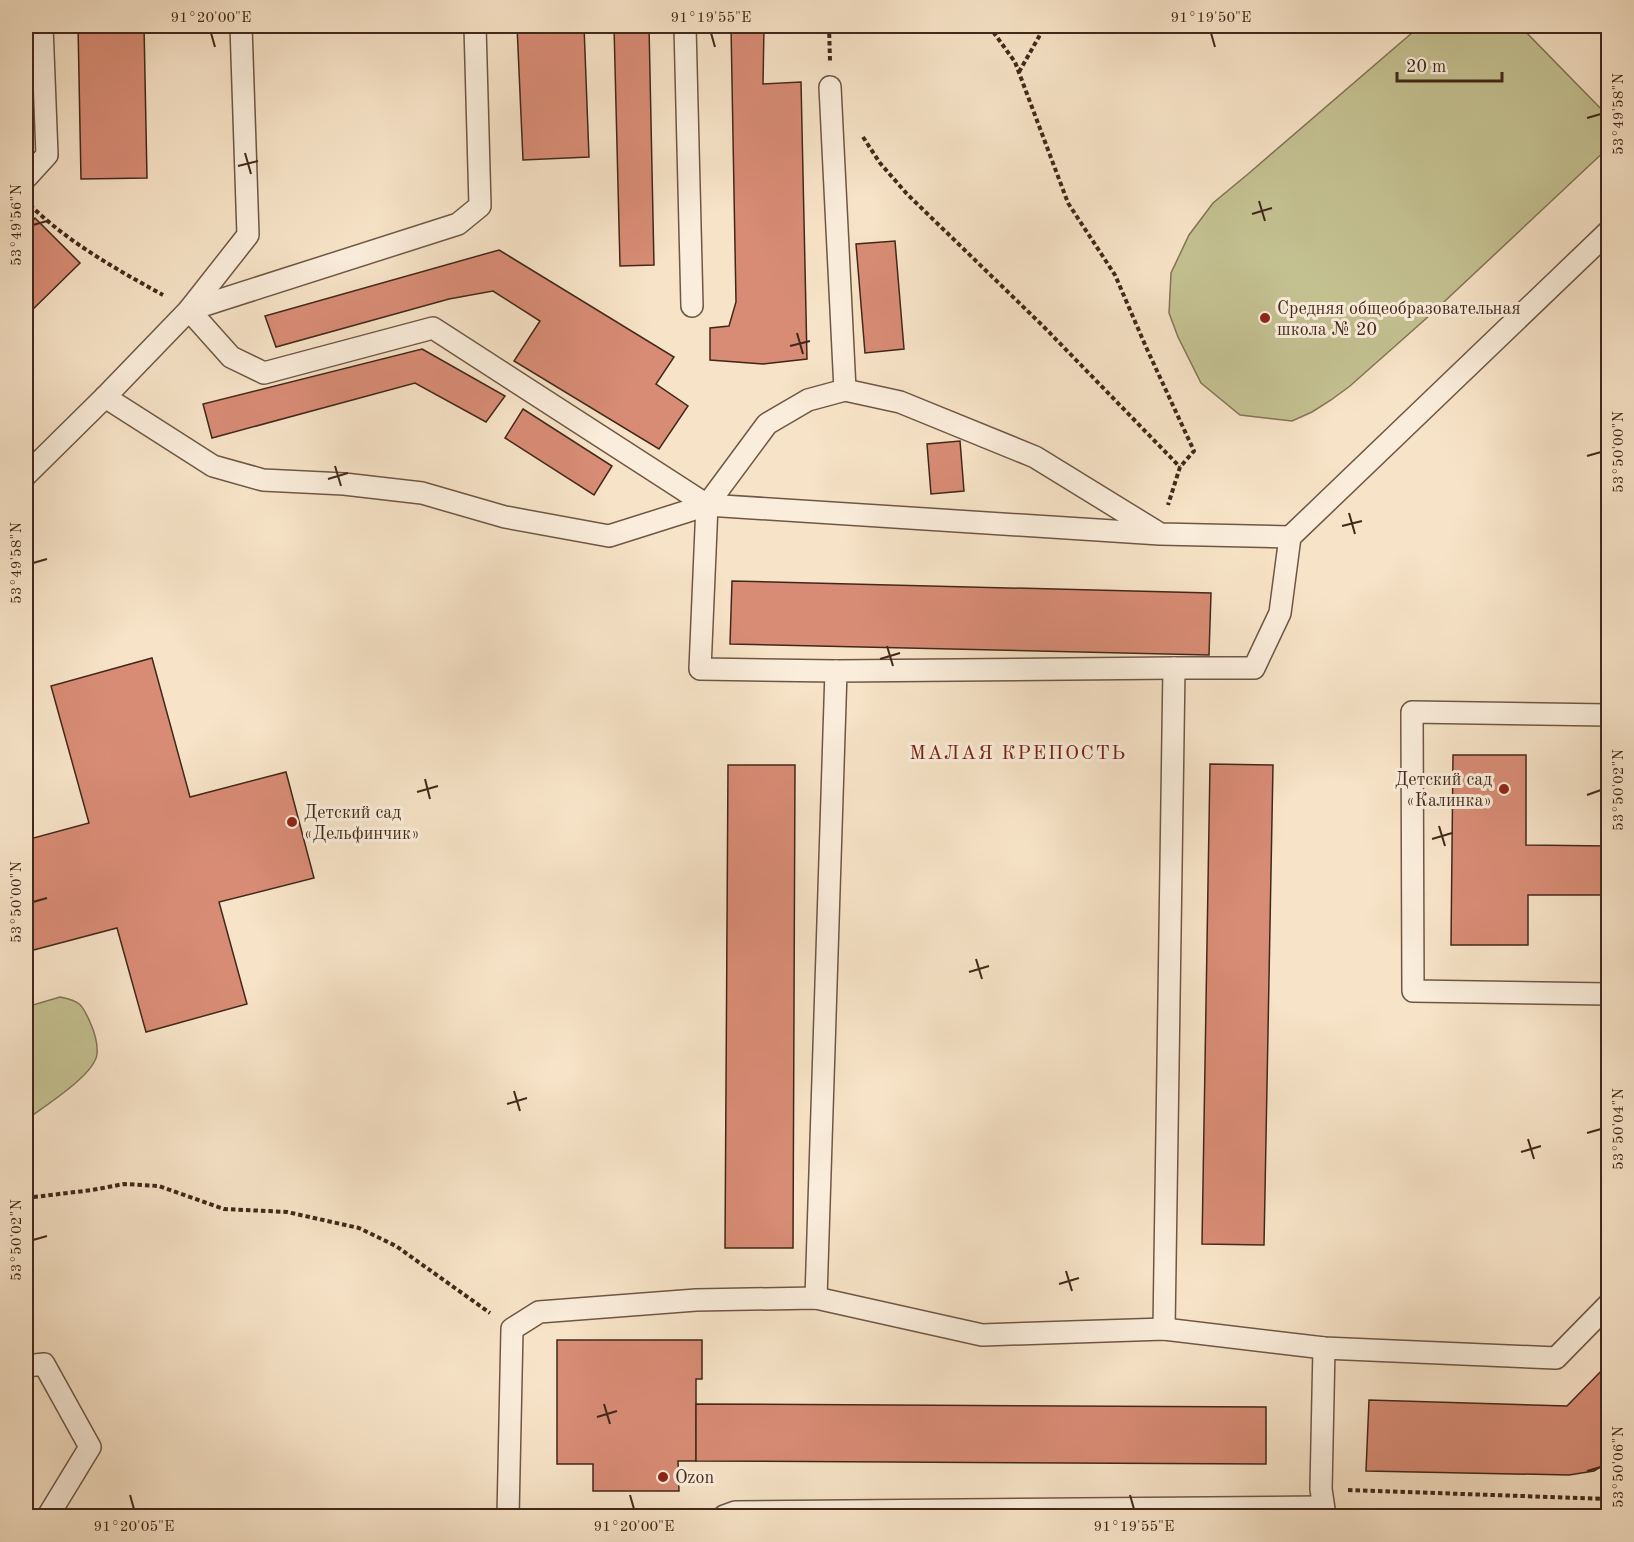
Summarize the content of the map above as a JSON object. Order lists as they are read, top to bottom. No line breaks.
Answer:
{"districts":["МАЛАЯ КРЕПОСТЬ"],"places":["Средняя общеобразовательная школа № 20","Детский сад «Калинка»","Детский сад «Дельфинчик»","Ozon"],"scale_bar":"20 m","coordinates":["91°20'00\"E","91°19'55\"E","91°19'50\"E","53°49'58\"N","53°49'56\"N","53°50'00\"N","53°50'02\"N","53°50'04\"N","53°50'06\"N","91°20'05\"E"]}
